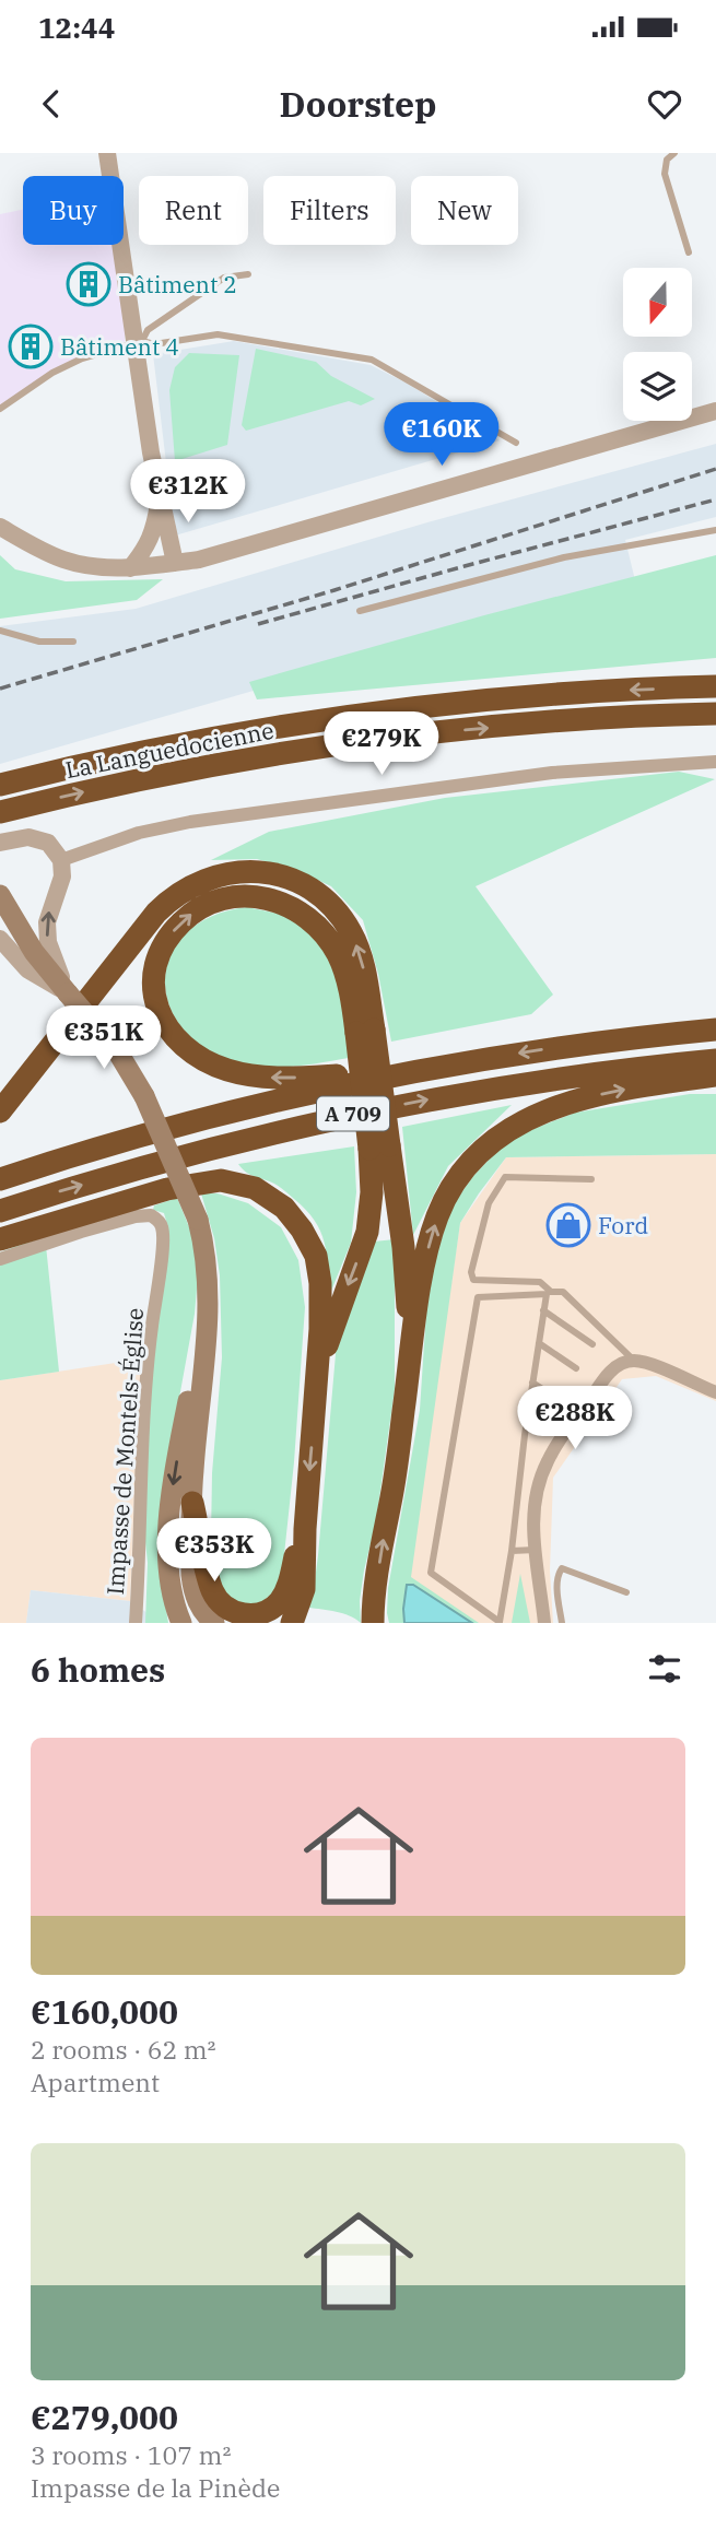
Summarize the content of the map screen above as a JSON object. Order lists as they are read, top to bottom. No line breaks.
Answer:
{"streets":{"highway":["La Languedocienne","A 709"],"street":["Impasse de Montels-Église"]},"places":{"building":["Bâtiment 2","Bâtiment 4"],"shop":["Ford"]},"north":"bottom","page":{"status":"12:44","header":"Doorstep","chip":["Buy","Rent","Filters","New"],"price":["€160K","€312K","€279K","€351K","€288K","€353K"],"heading":"6 homes","list":[{"name":"€160,000","note":"2 rooms · 62 m² · Apartment"},{"name":"€279,000","note":"3 rooms · 107 m² · Impasse de la Pinède"}]}}
